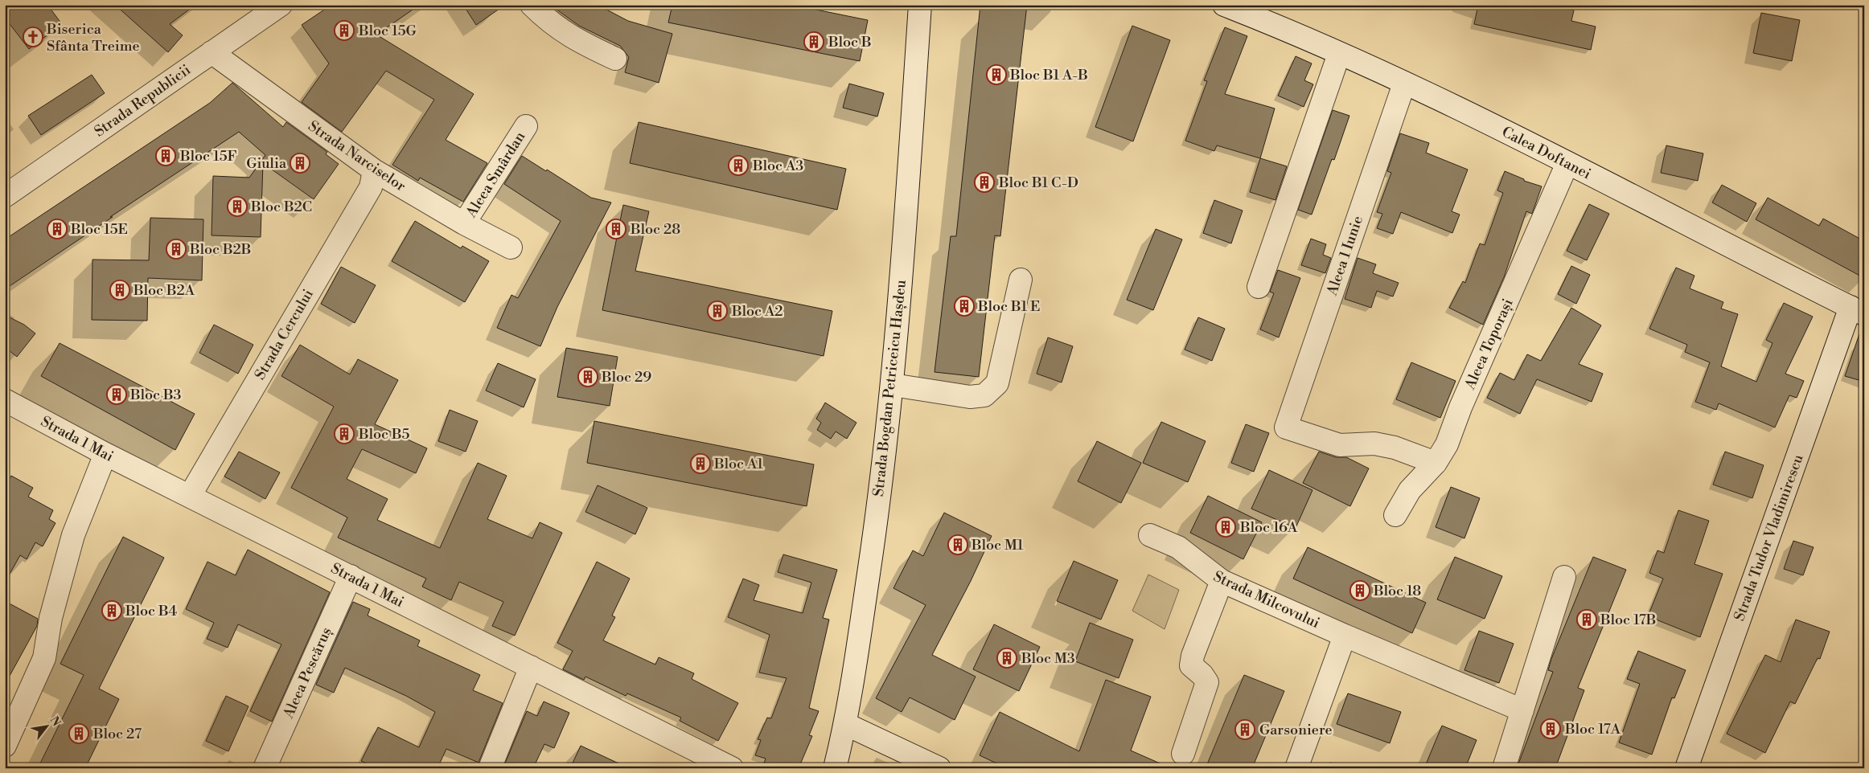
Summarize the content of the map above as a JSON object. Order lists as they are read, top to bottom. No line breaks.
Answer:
{"streets":{"street":["Strada Republicii","Calea Doftanei","Strada Narciselor","Aleea Smârdan","Aleea 1 Iunie","Strada Cercului","Aleea Toporași","Strada Bogdan Petriceicu Hașdeu","Strada 1 Mai","Strada Tudor Vladimirescu","Strada Milcovului","Aleea Pescăruș"]},"crossings":[["Strada Republicii","Strada Narciselor"],["Calea Doftanei","Aleea 1 Iunie"],["Calea Doftanei","Aleea Toporași"],["Calea Doftanei","Strada Tudor Vladimirescu"],["Strada Narciselor","Aleea Smârdan"],["Strada Narciselor","Strada Cercului"],["Aleea 1 Iunie","Aleea Toporași"],["Strada Cercului","Strada 1 Mai"],["Strada 1 Mai","Aleea Pescăruș"]],"places":{"building":["Bloc 15G","Bloc B","Bloc B1 A-B","Bloc 15F","Giulia","Bloc A3","Bloc B1 C-D","Bloc B2C","Bloc 15E","Bloc 28","Bloc B2B","Bloc B2A","Bloc B1 E","Bloc A2","Bloc 29","Bloc B3","Bloc B5","Bloc A1","Bloc 16A","Bloc M1","Bloc 18","Bloc B4","Bloc 17B","Bloc M3","Bloc 17A","Garsoniere","Bloc 27"],"church":["Biserica Sfânta Treime"]},"north":"top right"}
